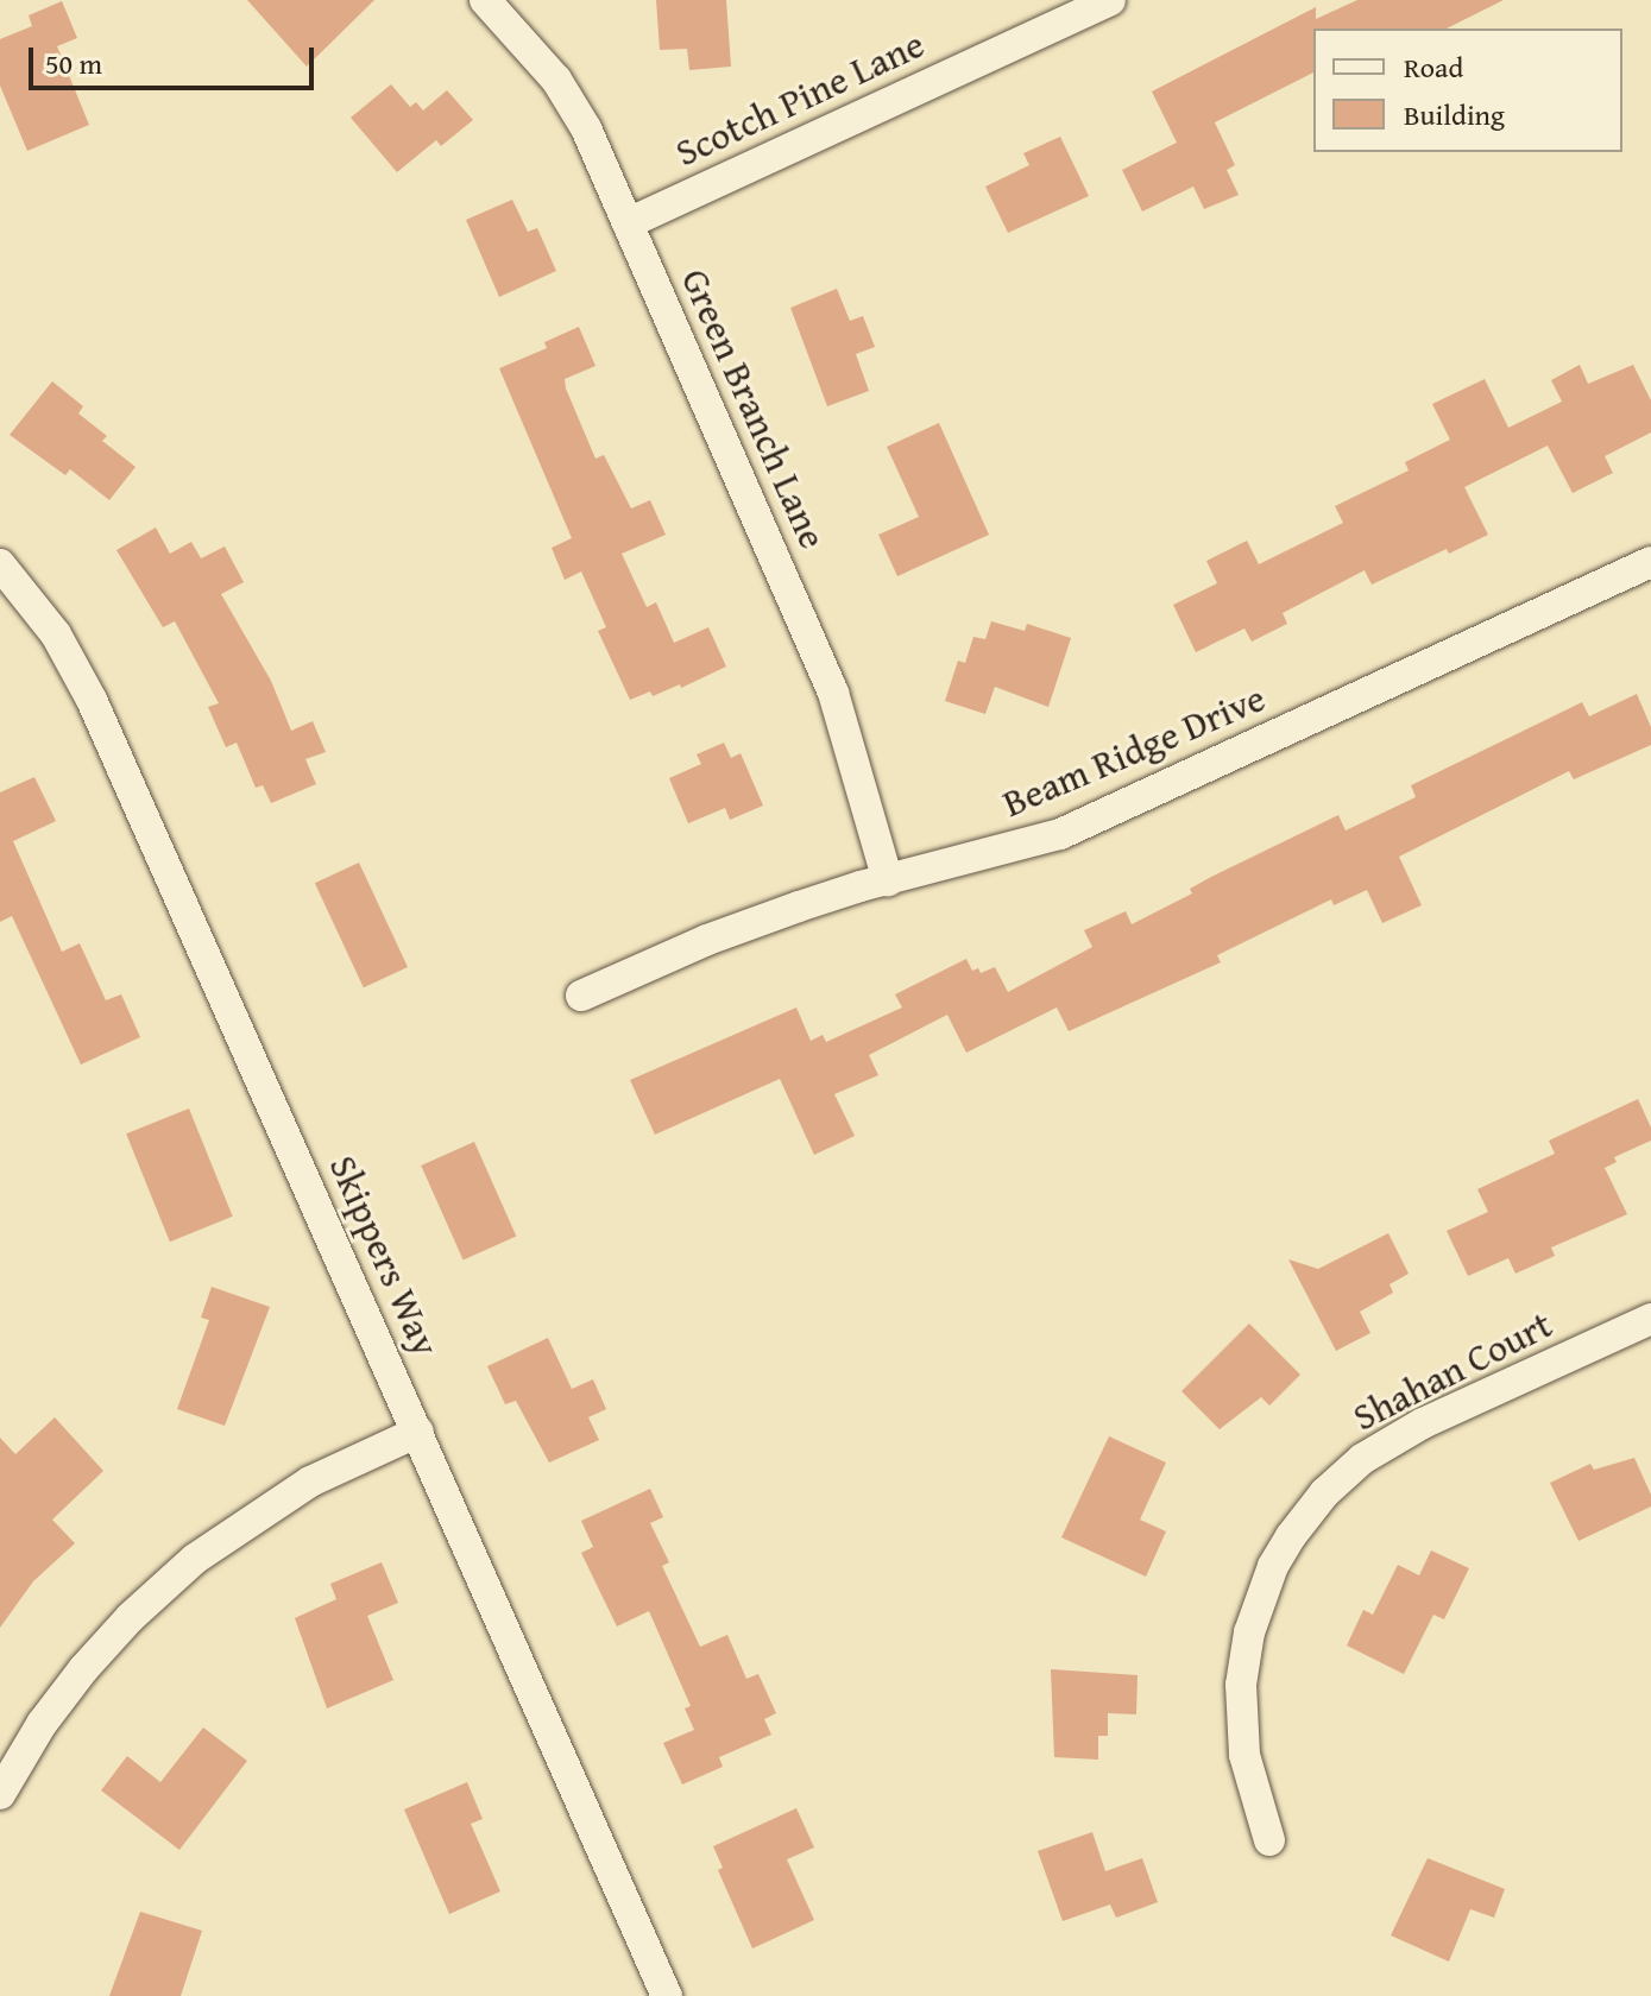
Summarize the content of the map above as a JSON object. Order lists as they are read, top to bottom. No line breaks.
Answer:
{"streets":{"street":["Scotch Pine Lane","Green Branch Lane","Beam Ridge Drive","Skippers Way","Shahan Court"]},"crossings":[["Scotch Pine Lane","Green Branch Lane"],["Green Branch Lane","Beam Ridge Drive"]],"legend":["Road","Building"],"scale_bar":"50 m"}
